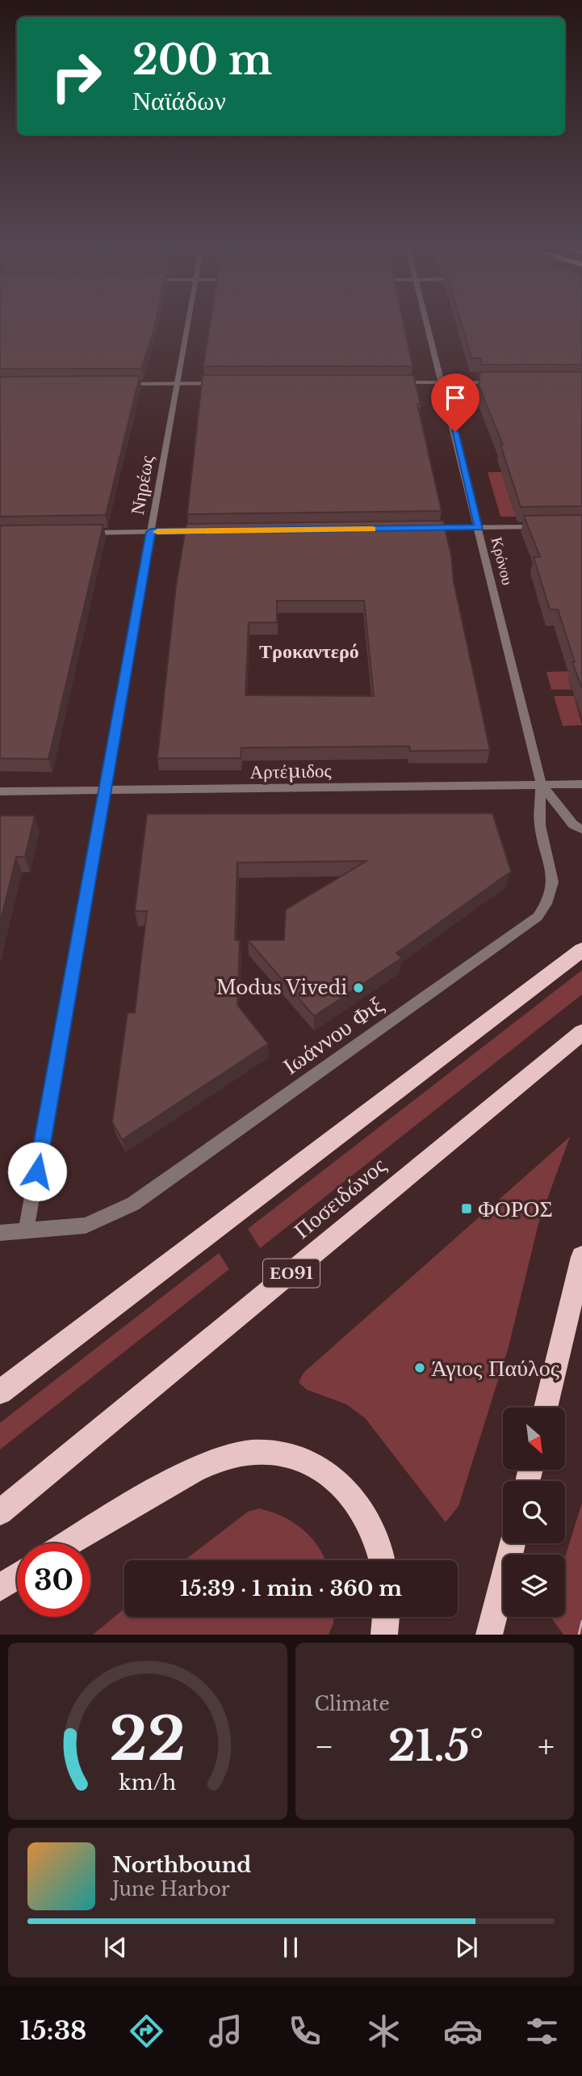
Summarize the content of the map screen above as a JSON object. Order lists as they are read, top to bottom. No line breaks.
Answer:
{"streets":{"highway":["Ποσειδώνος","ΕΟ91"],"street":["Νηρέως","Κρόνου","Αρτέμιδος","Ιωάννου Φιξ"]},"crossings":[["Νηρέως","Αρτέμιδος"],["Νηρέως","Ιωάννου Φιξ"],["Κρόνου","Αρτέμιδος"],["Κρόνου","Ιωάννου Φιξ"],["Αρτέμιδος","Ιωάννου Φιξ"]],"districts":["Τροκαντερό"],"places":{"other":["Modus Vivedi","Άγιος Παύλος"],"transit":["ΦΟΡΟΣ"]},"north":"bottom right","page":{"turn":["200 m","Ναϊάδων"],"limit":"30","trip":"15:39 · 1 min · 360 m","tile":"Climate","heat":["−","21.5°","+"],"song":["Northbound","June Harbor"],"tabs":"15:38","gauge":["22","km/h"]}}
